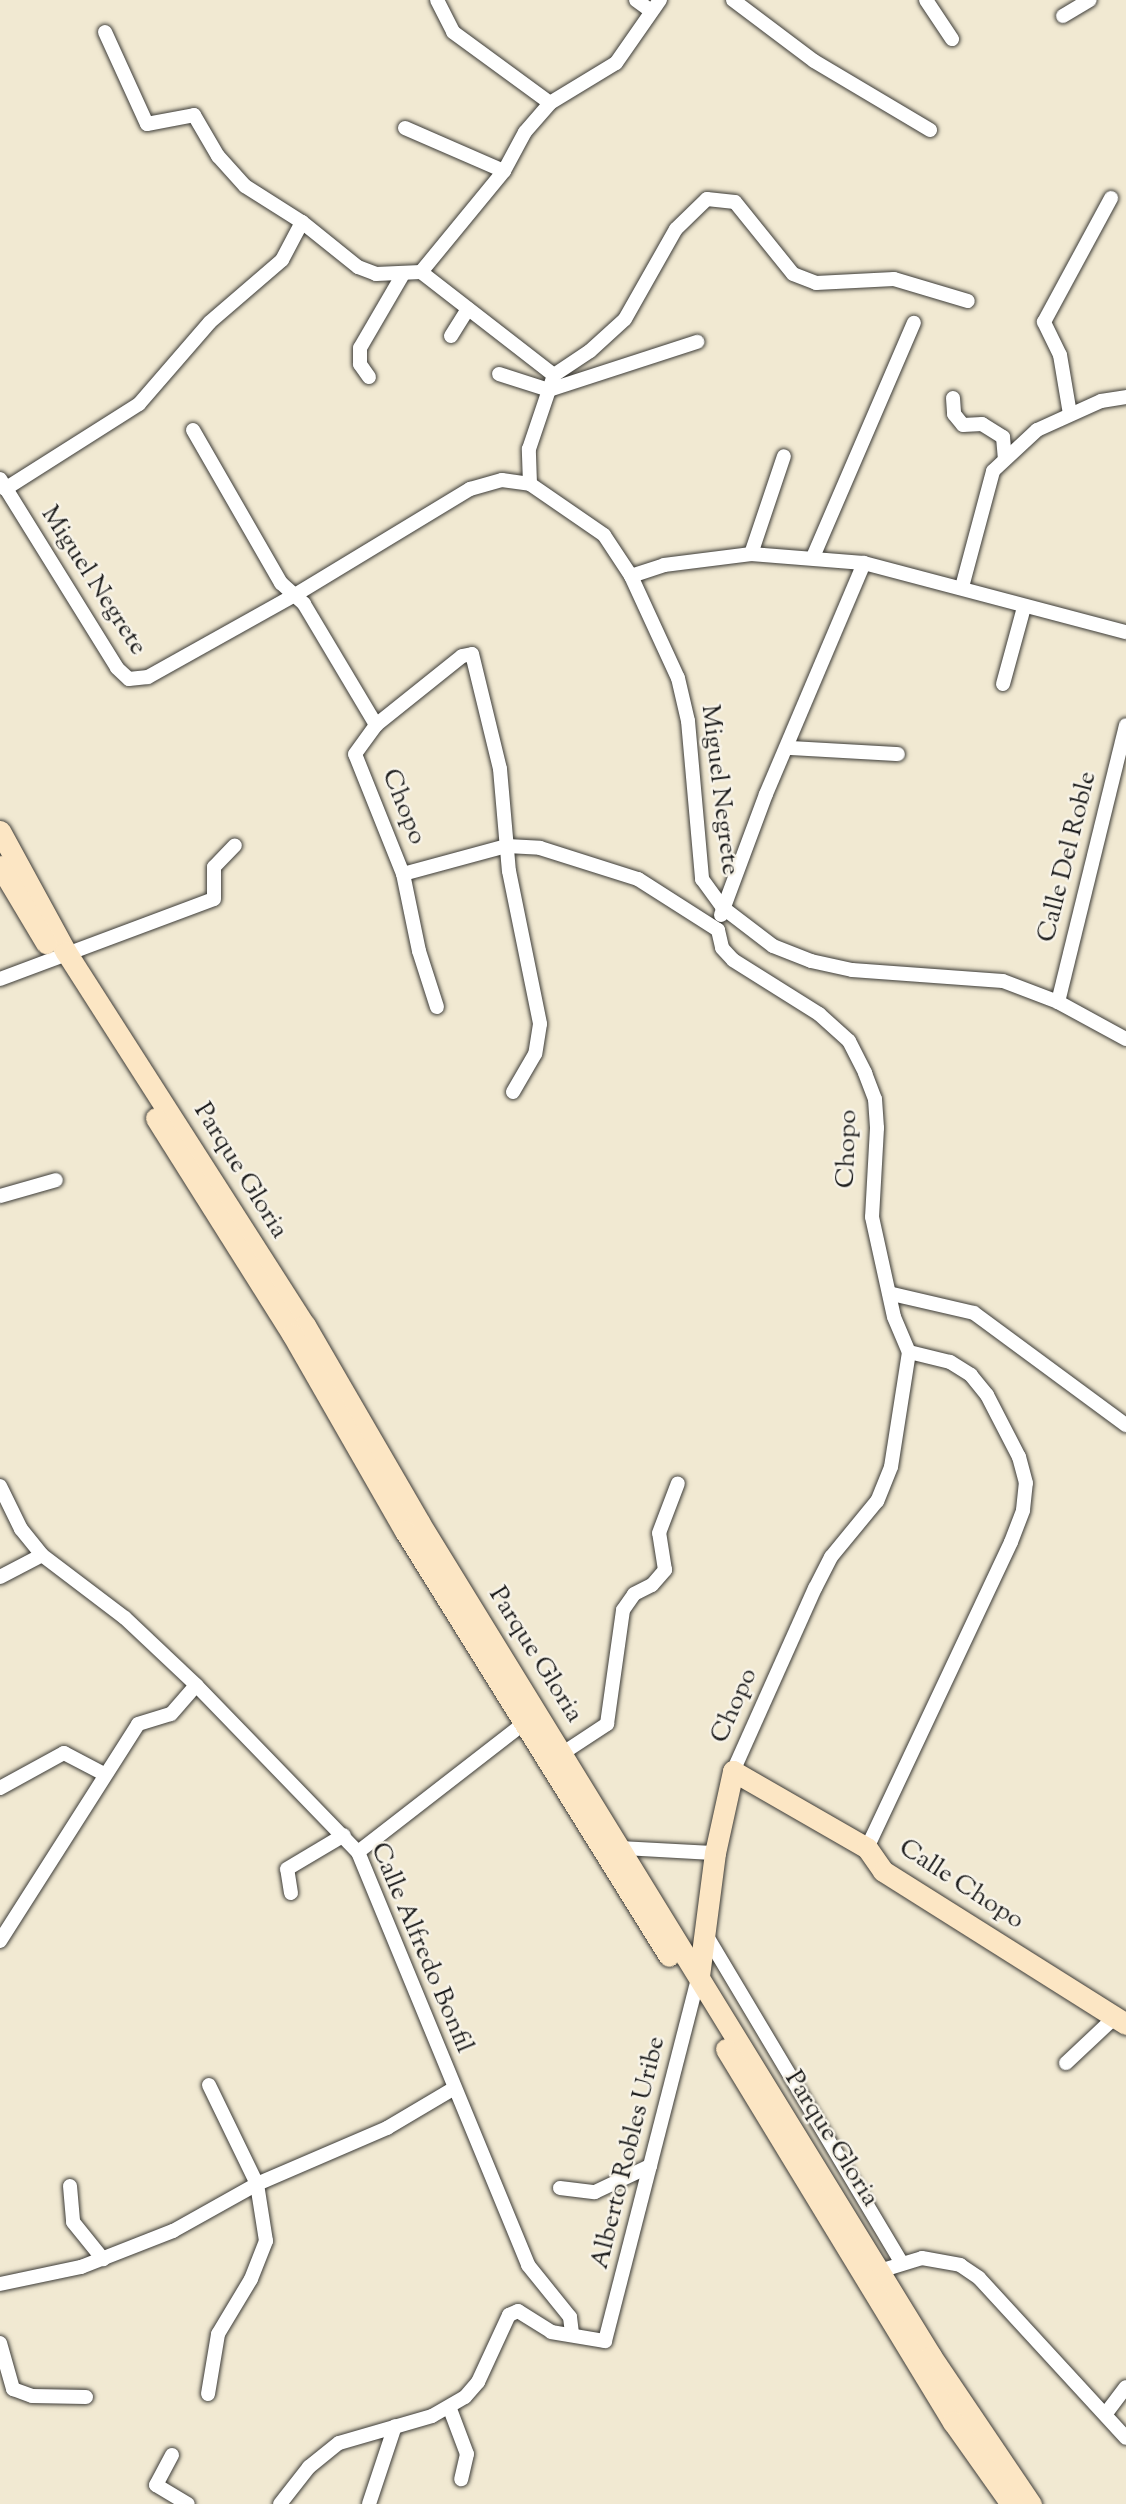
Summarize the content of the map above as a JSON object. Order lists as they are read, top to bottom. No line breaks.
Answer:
{"streets":{"main road":["Parque Gloria","Calle Chopo"],"street":["Miguel Negrete","Chopo","Calle Del Roble","Calle Alfredo Bonfil","Alberto Robles Uribe"]},"crossings":[["Miguel Negrete","Calle Del Roble"],["Chopo","Calle Chopo"],["Parque Gloria","Alberto Robles Uribe"],["Calle Alfredo Bonfil","Alberto Robles Uribe"]]}
